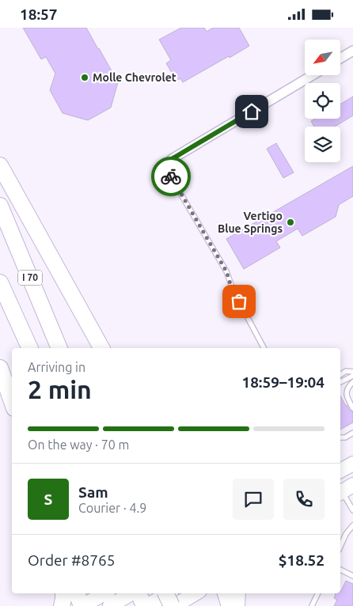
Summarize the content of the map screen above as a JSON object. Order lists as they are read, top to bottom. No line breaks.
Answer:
{"streets":{"highway":["I 70"]},"places":["Molle Chevrolet","Vertigo Blue Springs"],"north":"bottom left","page":{"status":"18:57","heading":["2 min","Arriving in","18:59–19:04"],"panel":["Sam","Courier · 4.9","Order #8765","$18.52"],"bar":"On the way · 70 m","round":"S"}}
